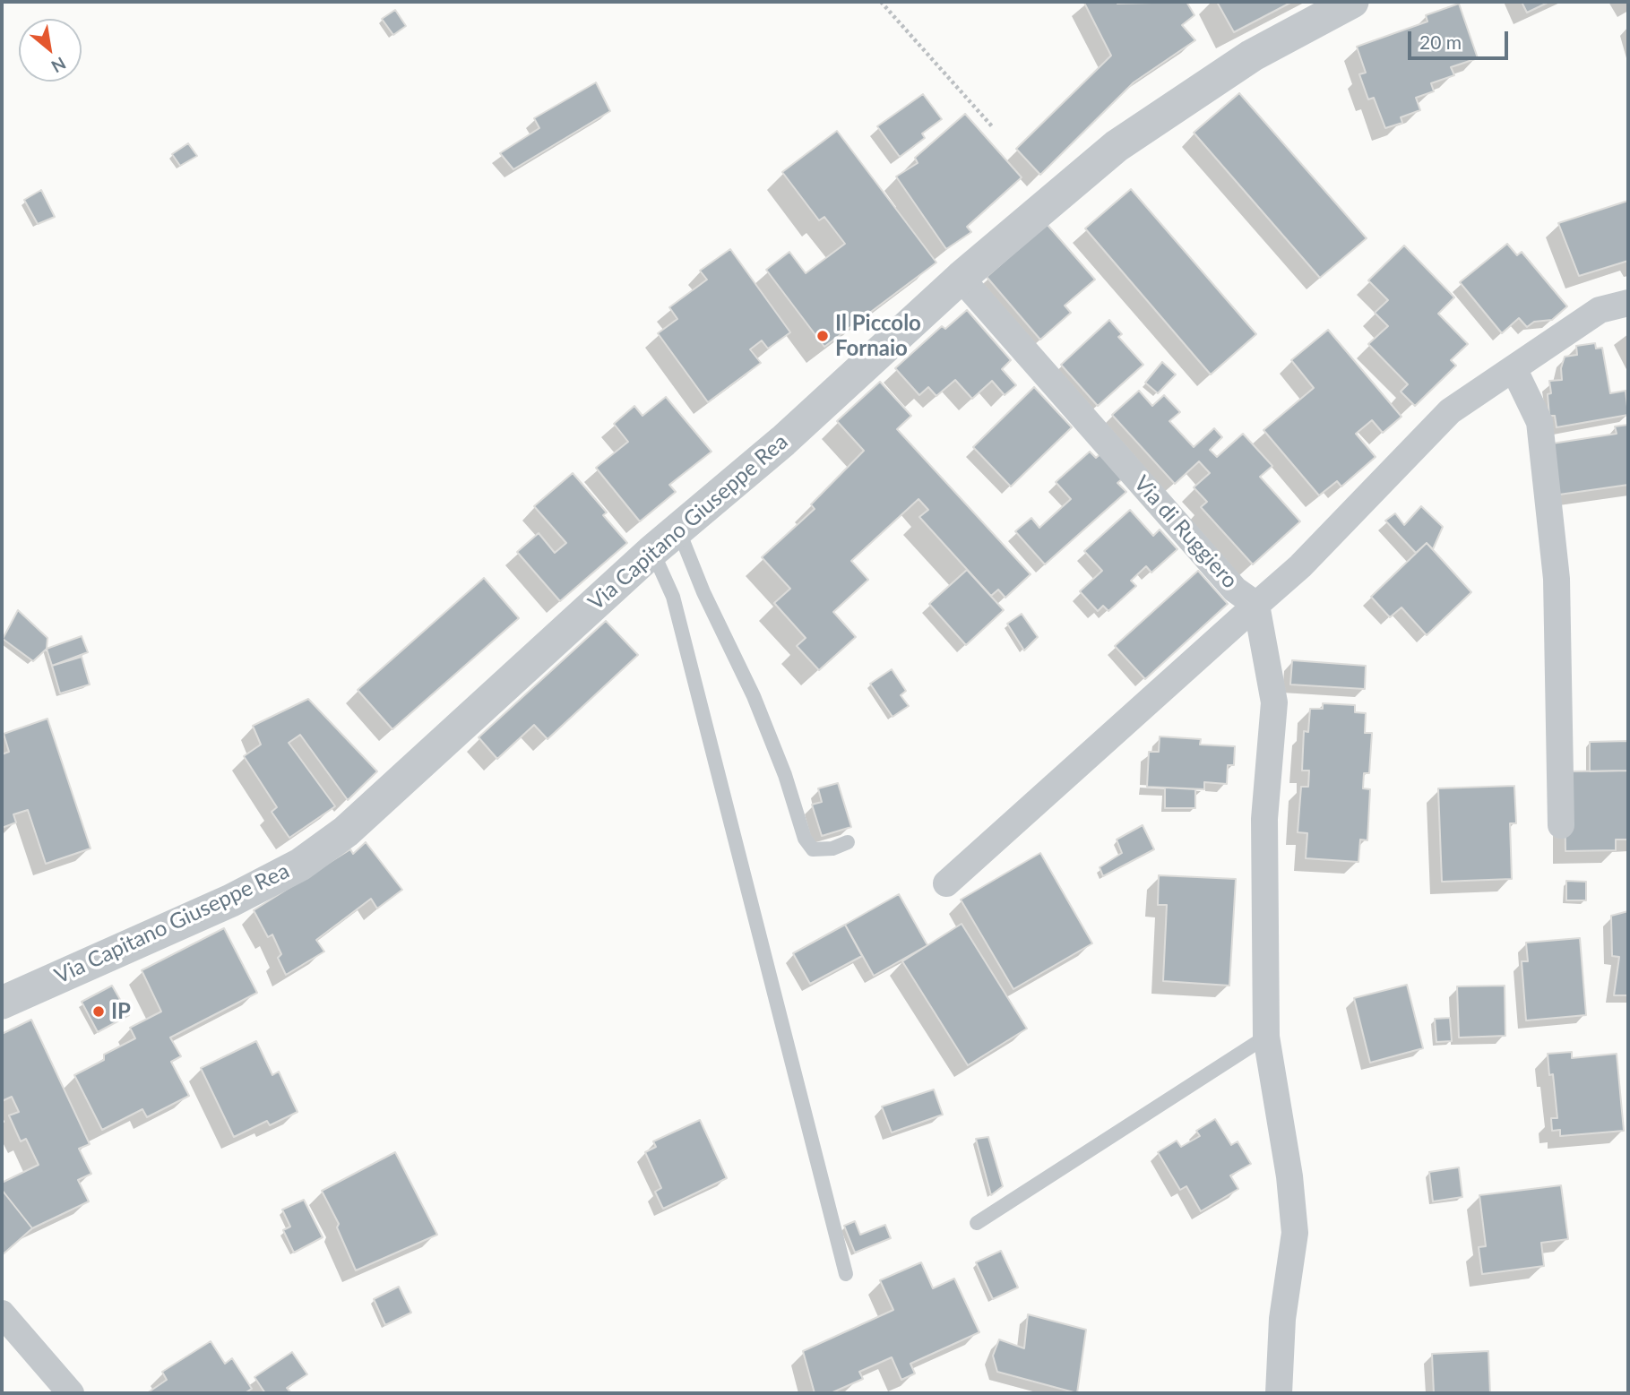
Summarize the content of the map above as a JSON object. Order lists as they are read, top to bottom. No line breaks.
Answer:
{"streets":{"street":["Via Capitano Giuseppe Rea","Via di Ruggiero"]},"crossings":[["Via Capitano Giuseppe Rea","Via di Ruggiero"]],"places":["Il Piccolo Fornaio","IP"],"scale_bar":"20 m","north":"bottom right"}
